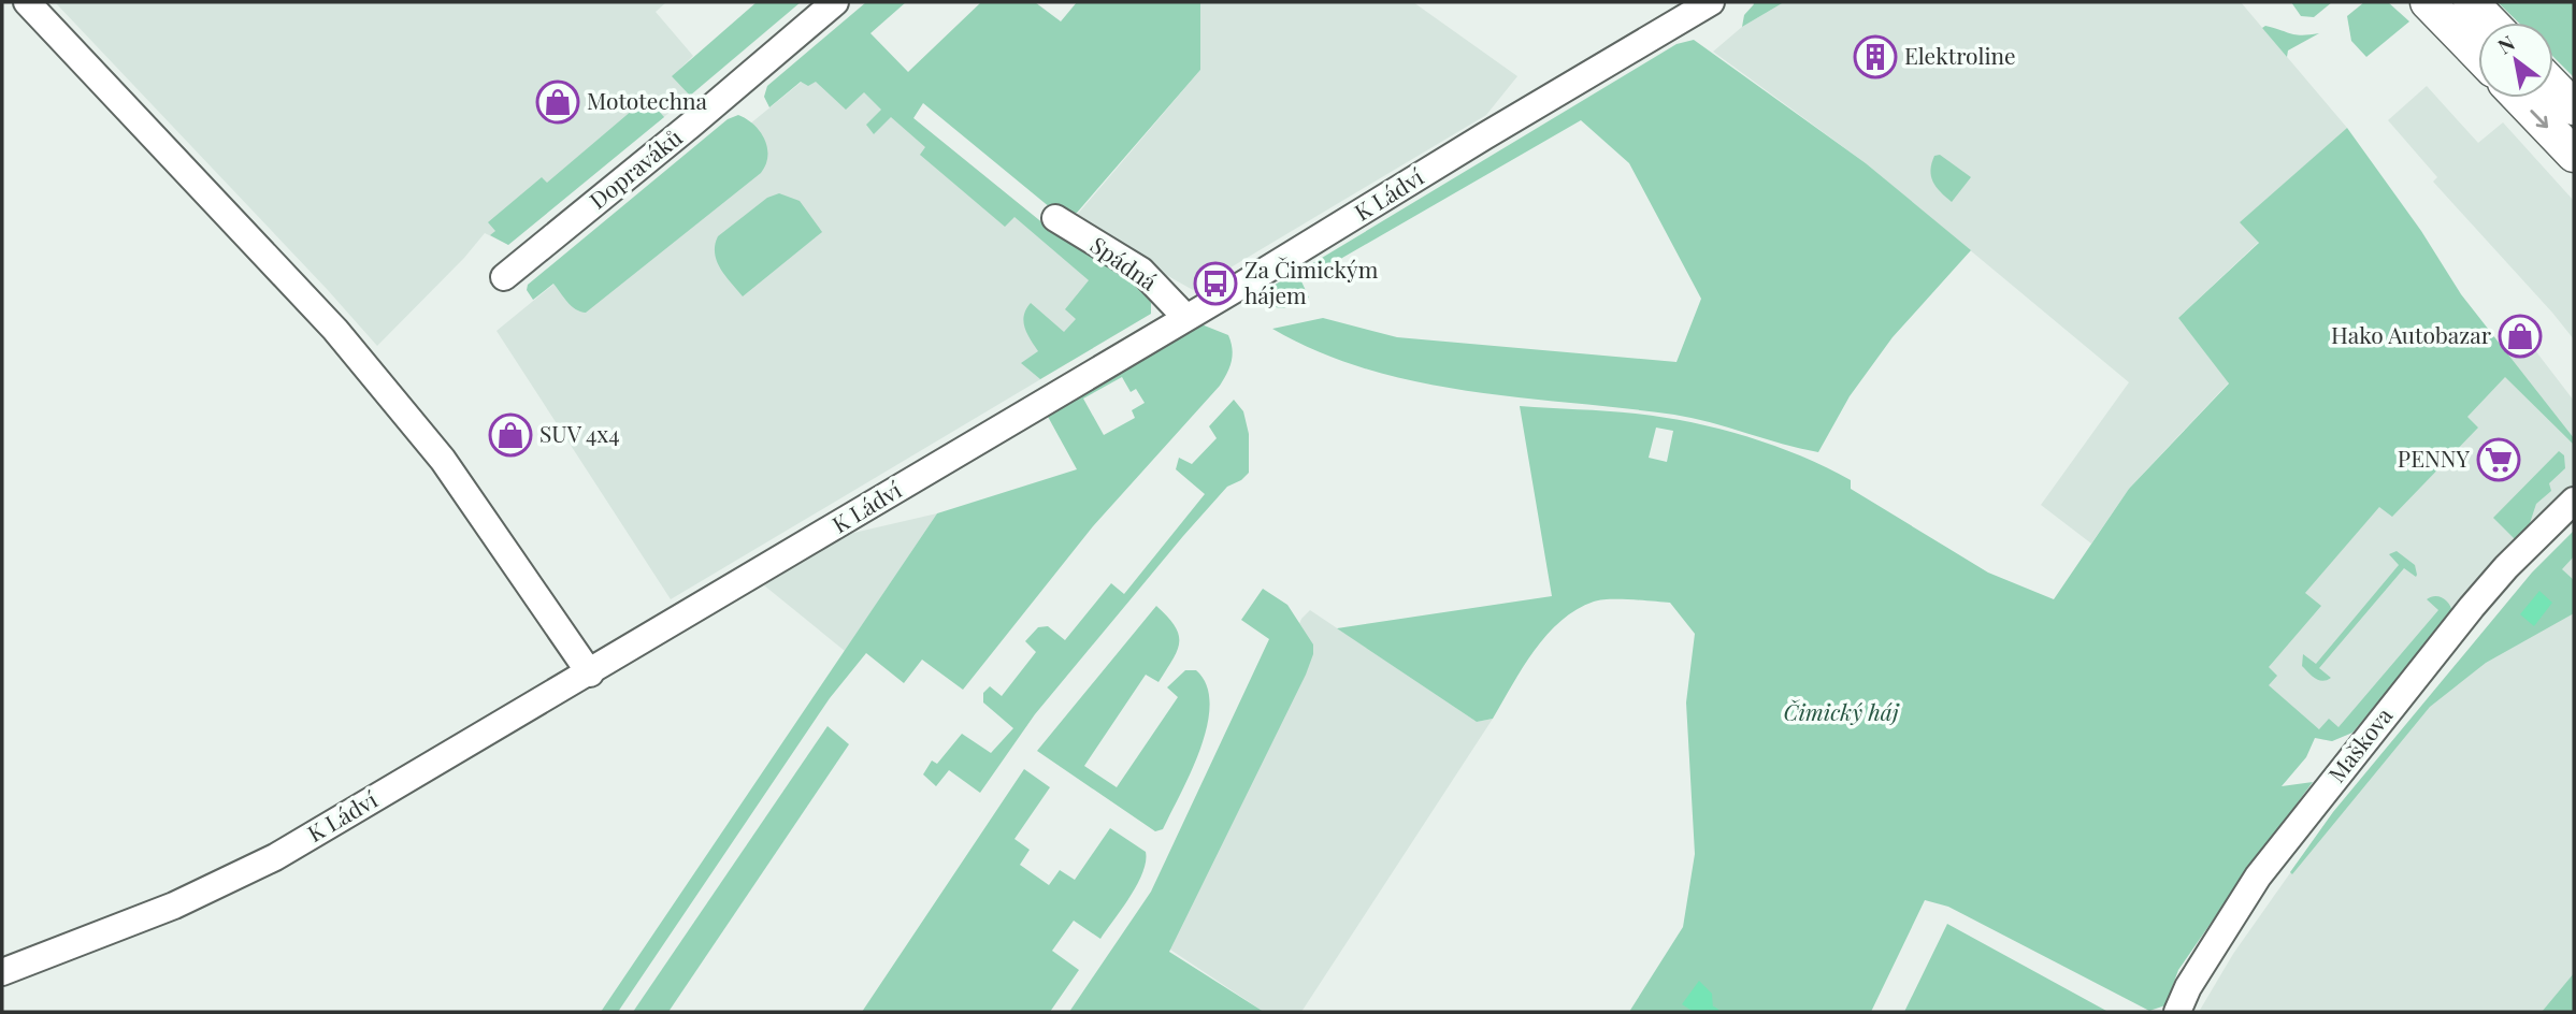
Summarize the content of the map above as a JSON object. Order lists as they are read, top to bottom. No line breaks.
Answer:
{"streets":{"street":["Dopraváků","K Ládví","Spádná","Maškova"]},"crossings":[["K Ládví","Spádná"]],"parks":["Čimický háj"],"places":{"building":["Elektroline"],"shop":["Mototechna","Hako Autobazar","SUV 4x4"],"bus stop":["Za Čimickým hájem"],"supermarket":["PENNY"]},"north":"top left"}
